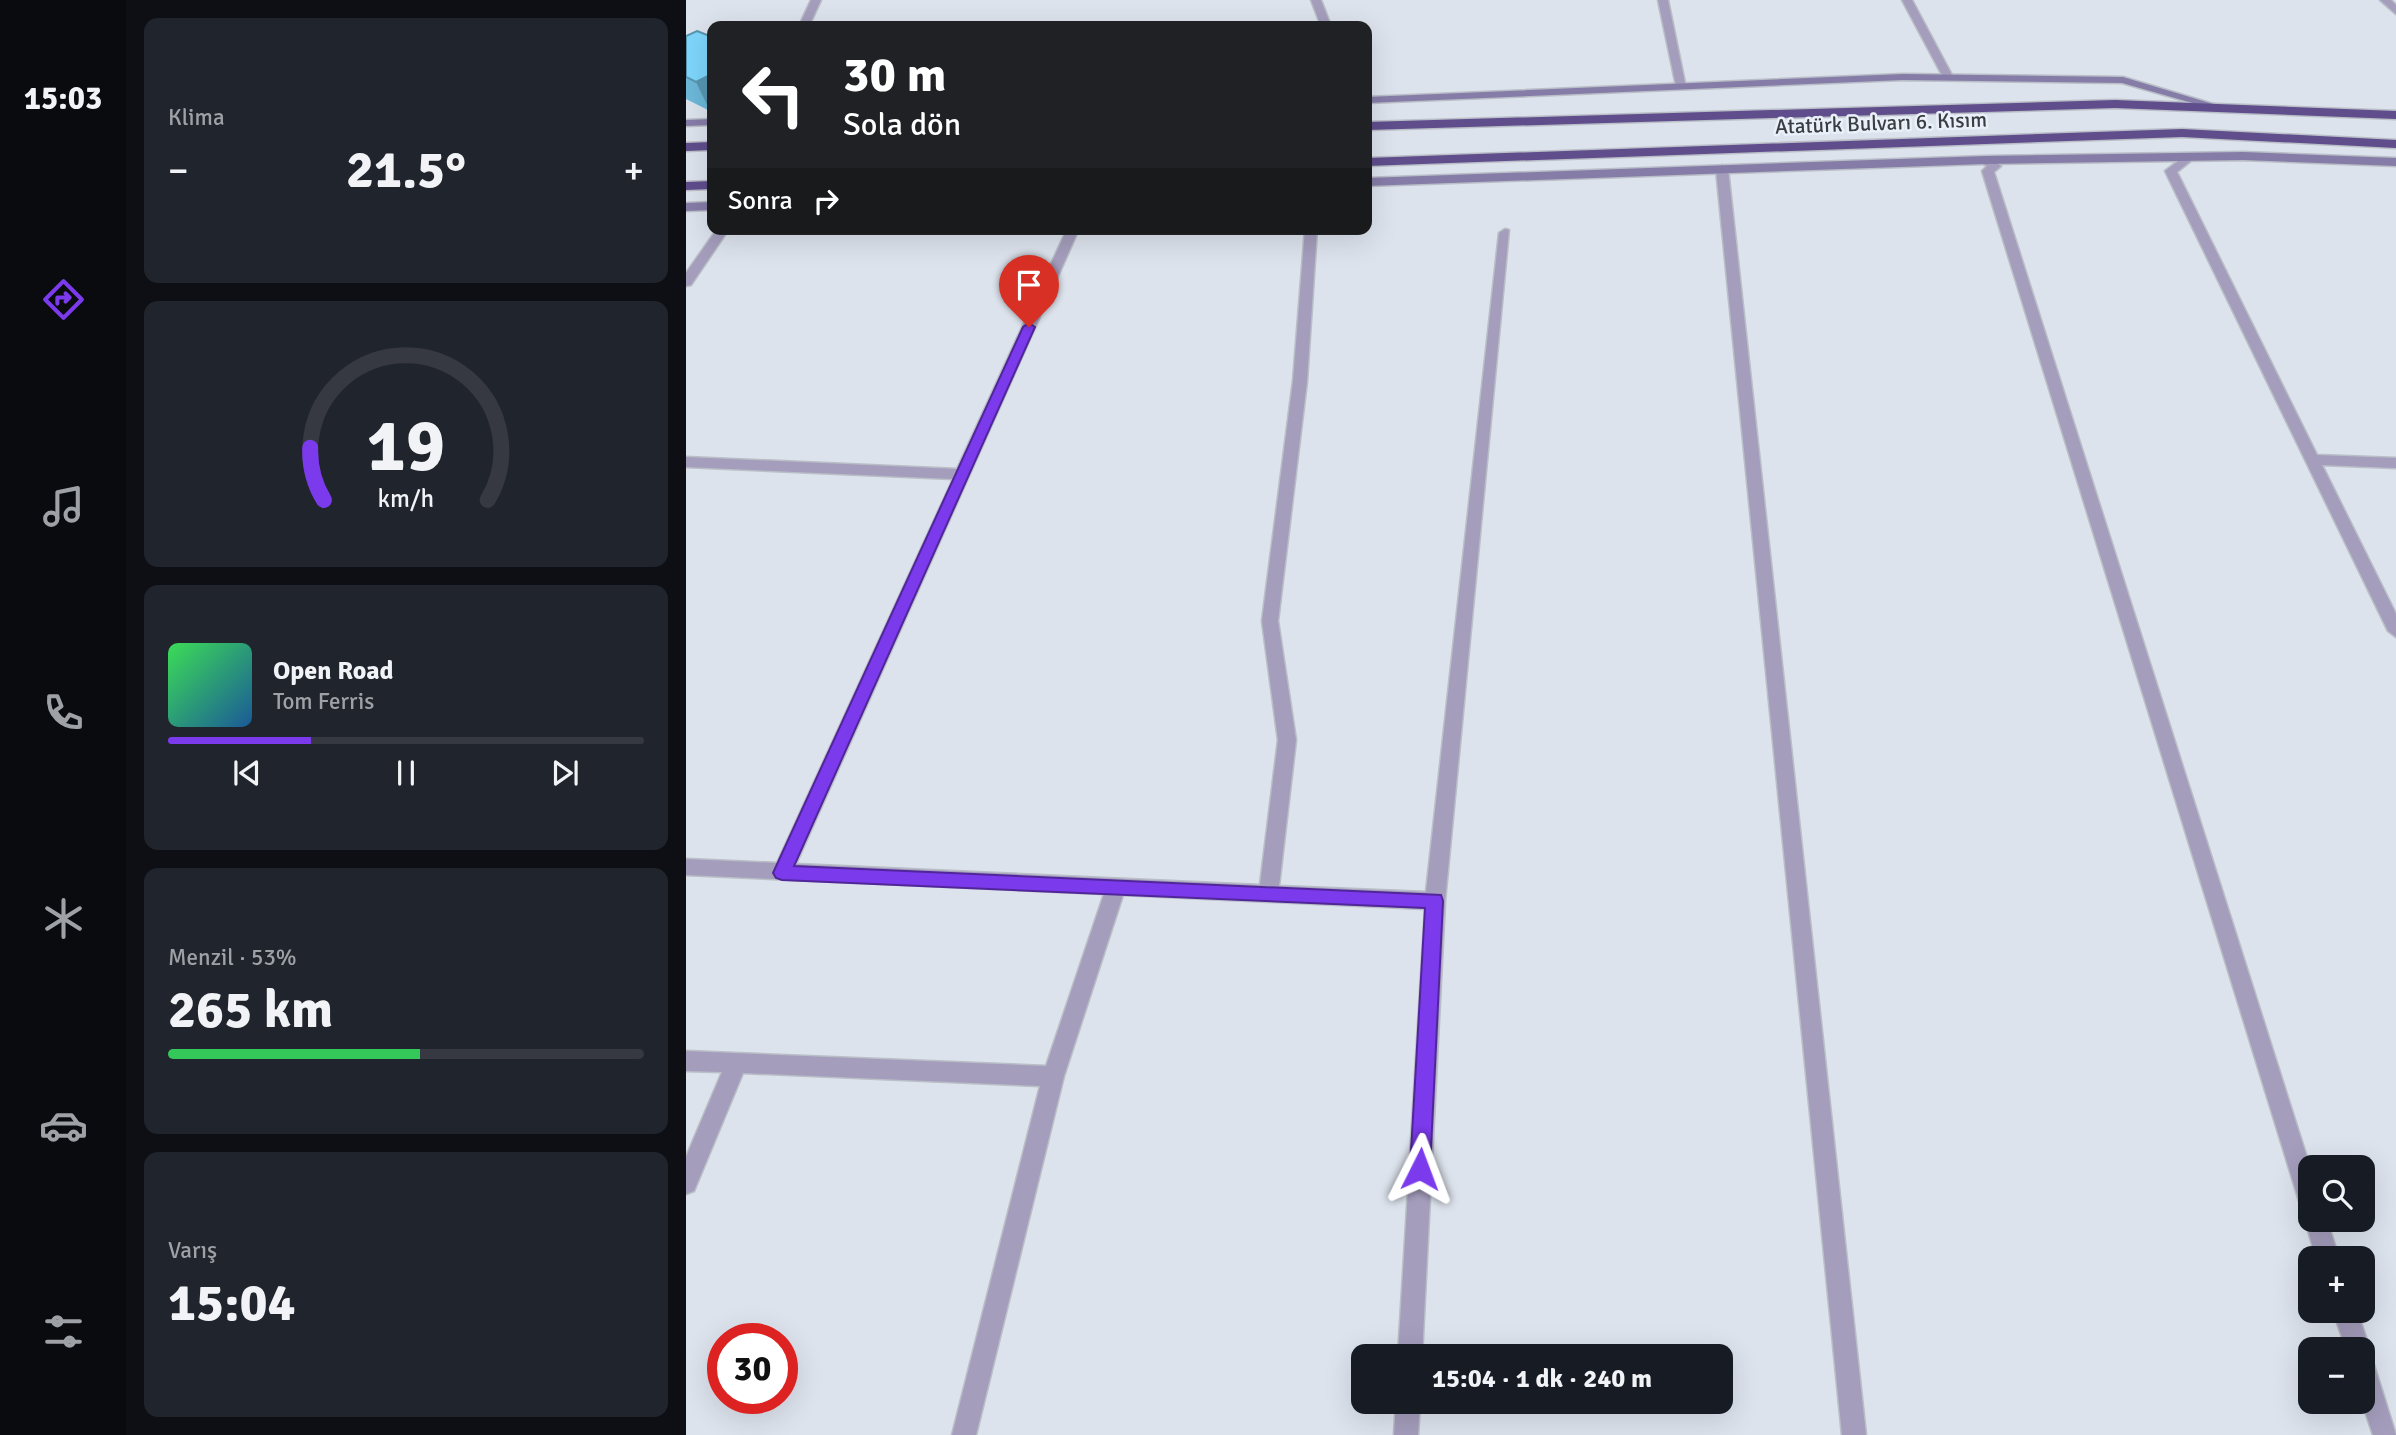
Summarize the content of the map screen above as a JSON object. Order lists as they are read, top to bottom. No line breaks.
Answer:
{"streets":{"highway":["Atatürk Bulvarı 6. Kısım"]},"page":{"tabs":"15:03","tile":["Klima",["Menzil · 53%","265 km"],["Varış","15:04"]],"turn":["30 m","Sola dön"],"heat":["−","21.5°","+"],"then":"Sonra","song":["Open Road","Tom Ferris"],"map_buttons":["+","−"],"limit":"30","trip":"15:04 · 1 dk · 240 m","gauge":["19","km/h"]}}
